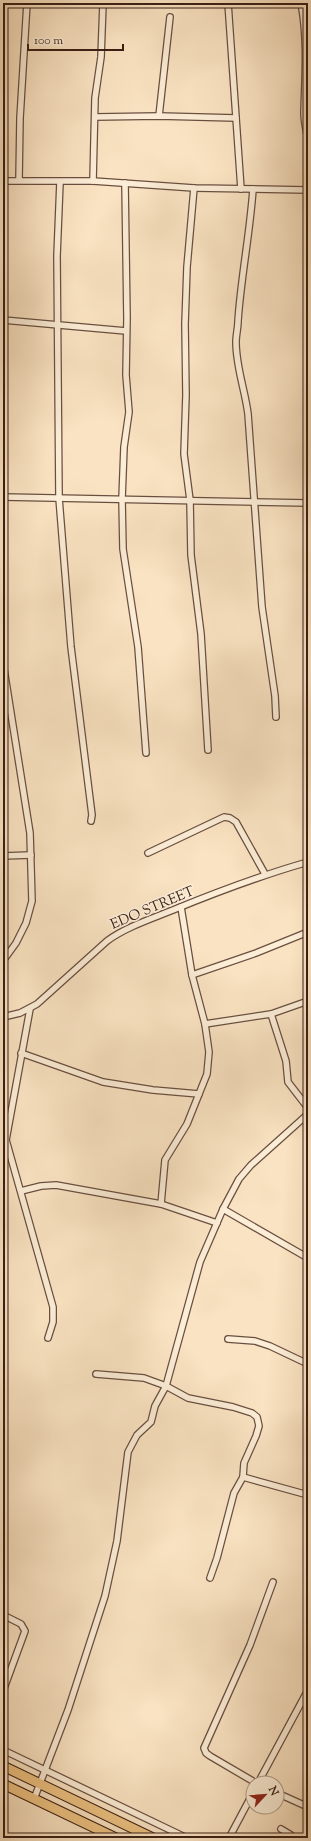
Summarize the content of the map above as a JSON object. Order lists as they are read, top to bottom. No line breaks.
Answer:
{"streets":{"street":["EDO STREET"]},"scale_bar":"100 m","north":"top right"}
